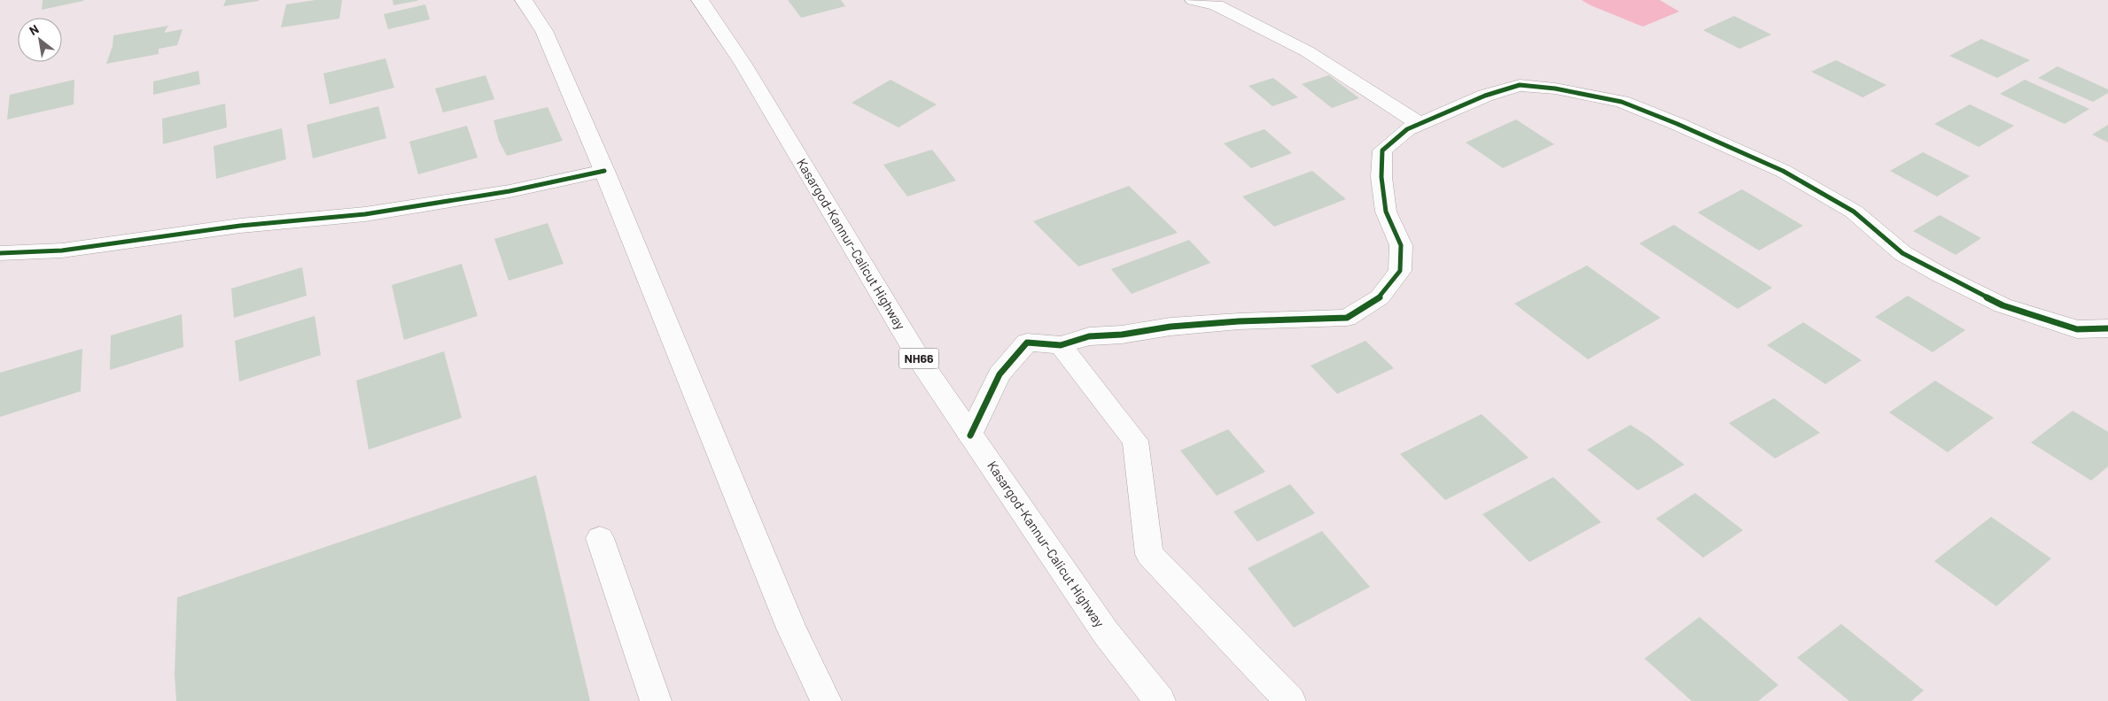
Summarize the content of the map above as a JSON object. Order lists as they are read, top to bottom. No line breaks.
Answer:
{"streets":{"main road":["Kasargod-Kannur-Calicut Highway","NH66"]},"north":"top left"}
